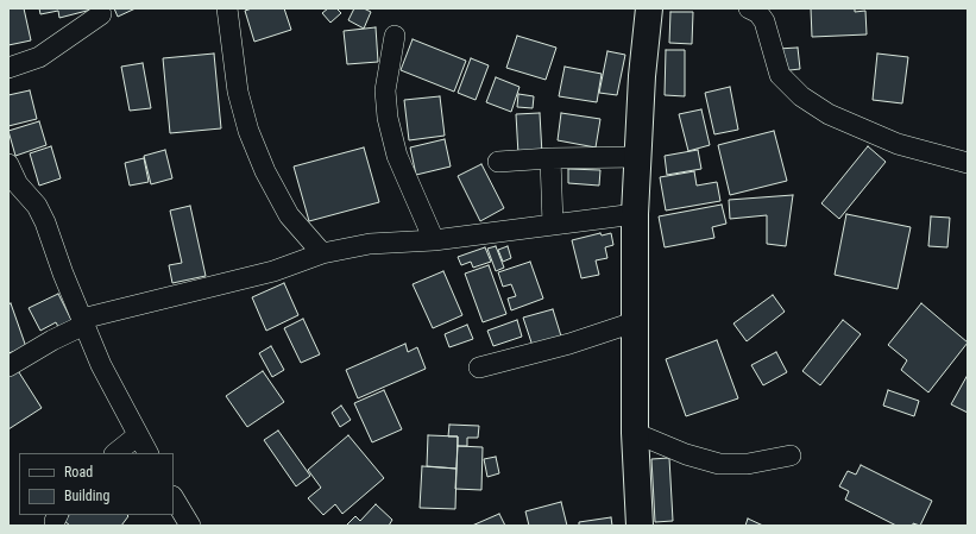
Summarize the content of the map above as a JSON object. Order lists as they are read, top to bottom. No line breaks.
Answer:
{"legend":["Road","Building"]}
